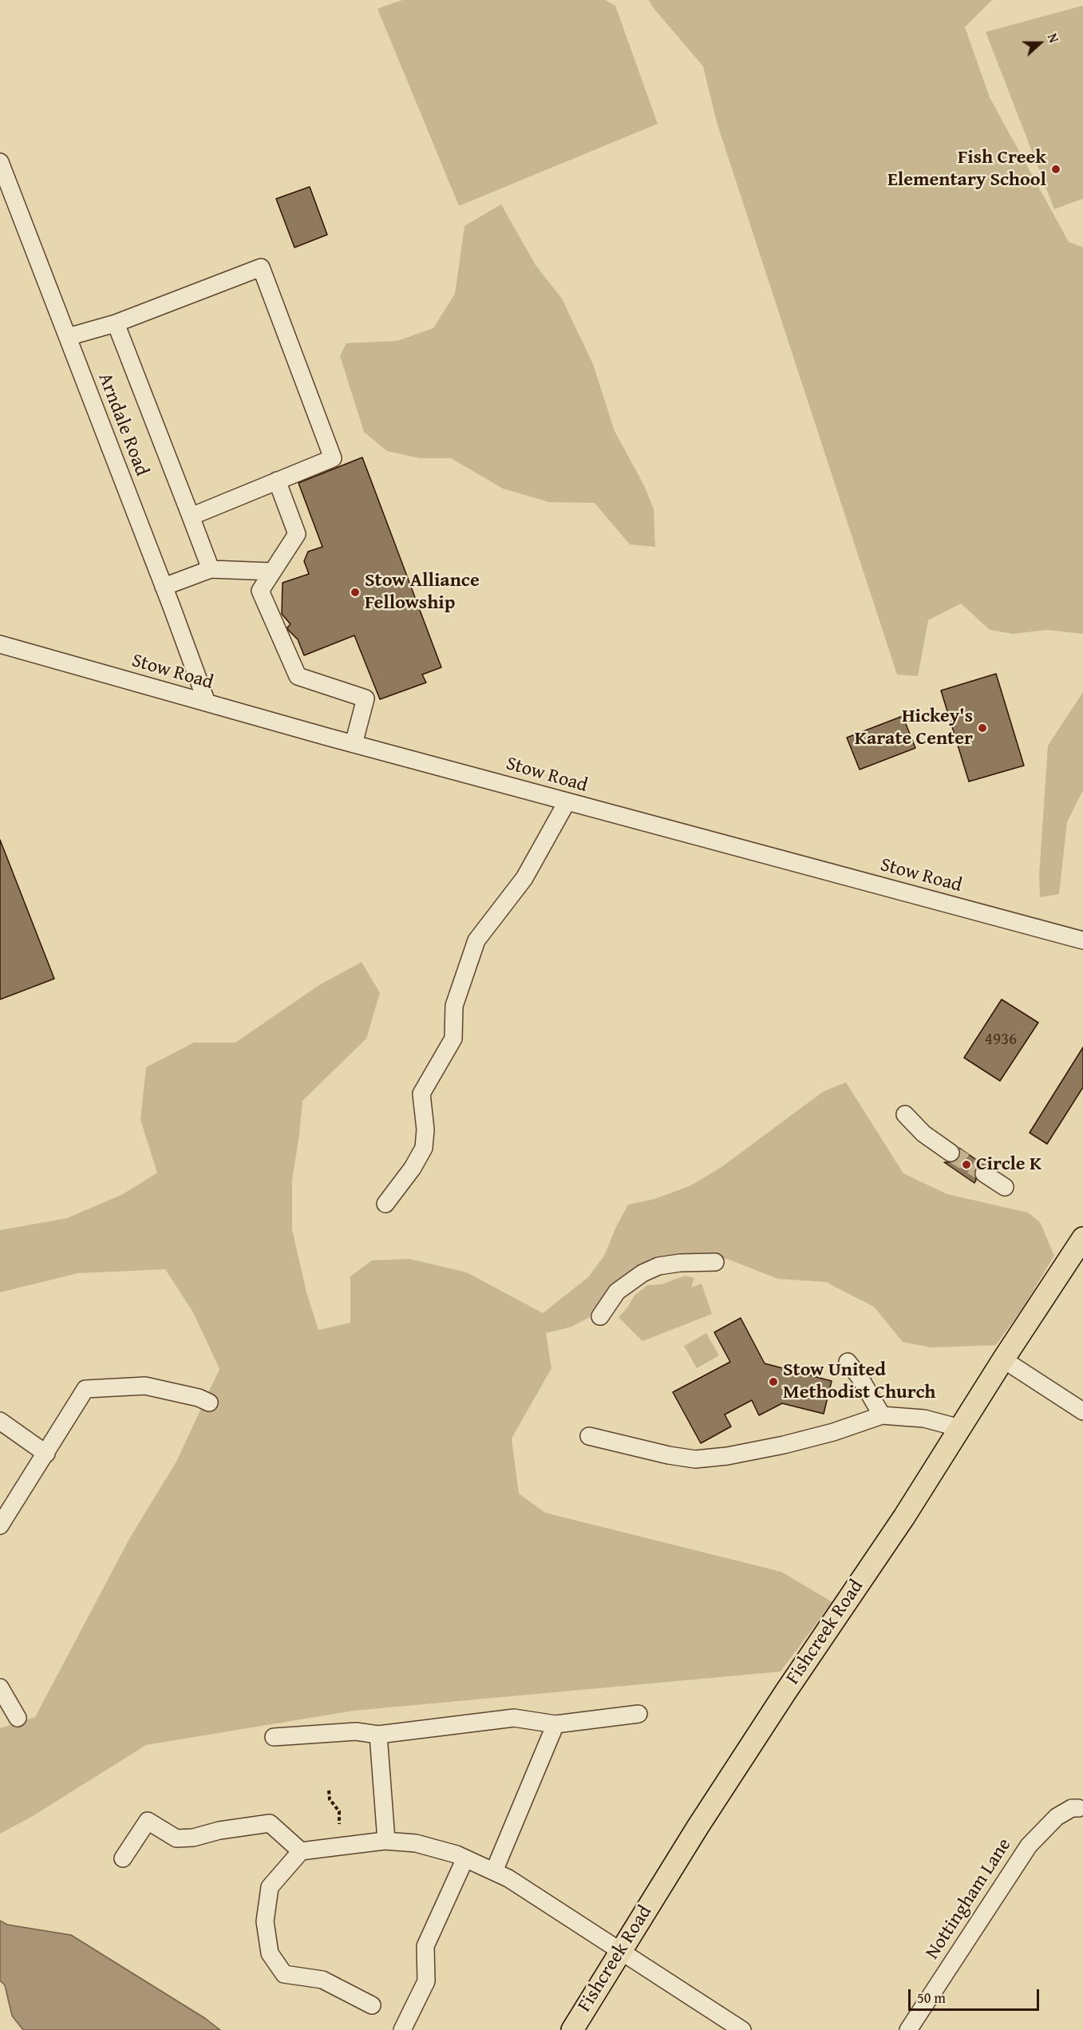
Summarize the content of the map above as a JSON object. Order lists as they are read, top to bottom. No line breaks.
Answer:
{"streets":{"main road":["Fishcreek Road"],"street":["Arndale Road","Stow Road","Nottingham Lane"]},"crossings":[["Arndale Road","Stow Road"]],"places":["Fish Creek Elementary School","Stow Alliance Fellowship","Hickey's Karate Center","Circle K","Stow United Methodist Church"],"house_numbers":["4936"],"scale_bar":"50 m","north":"right"}
